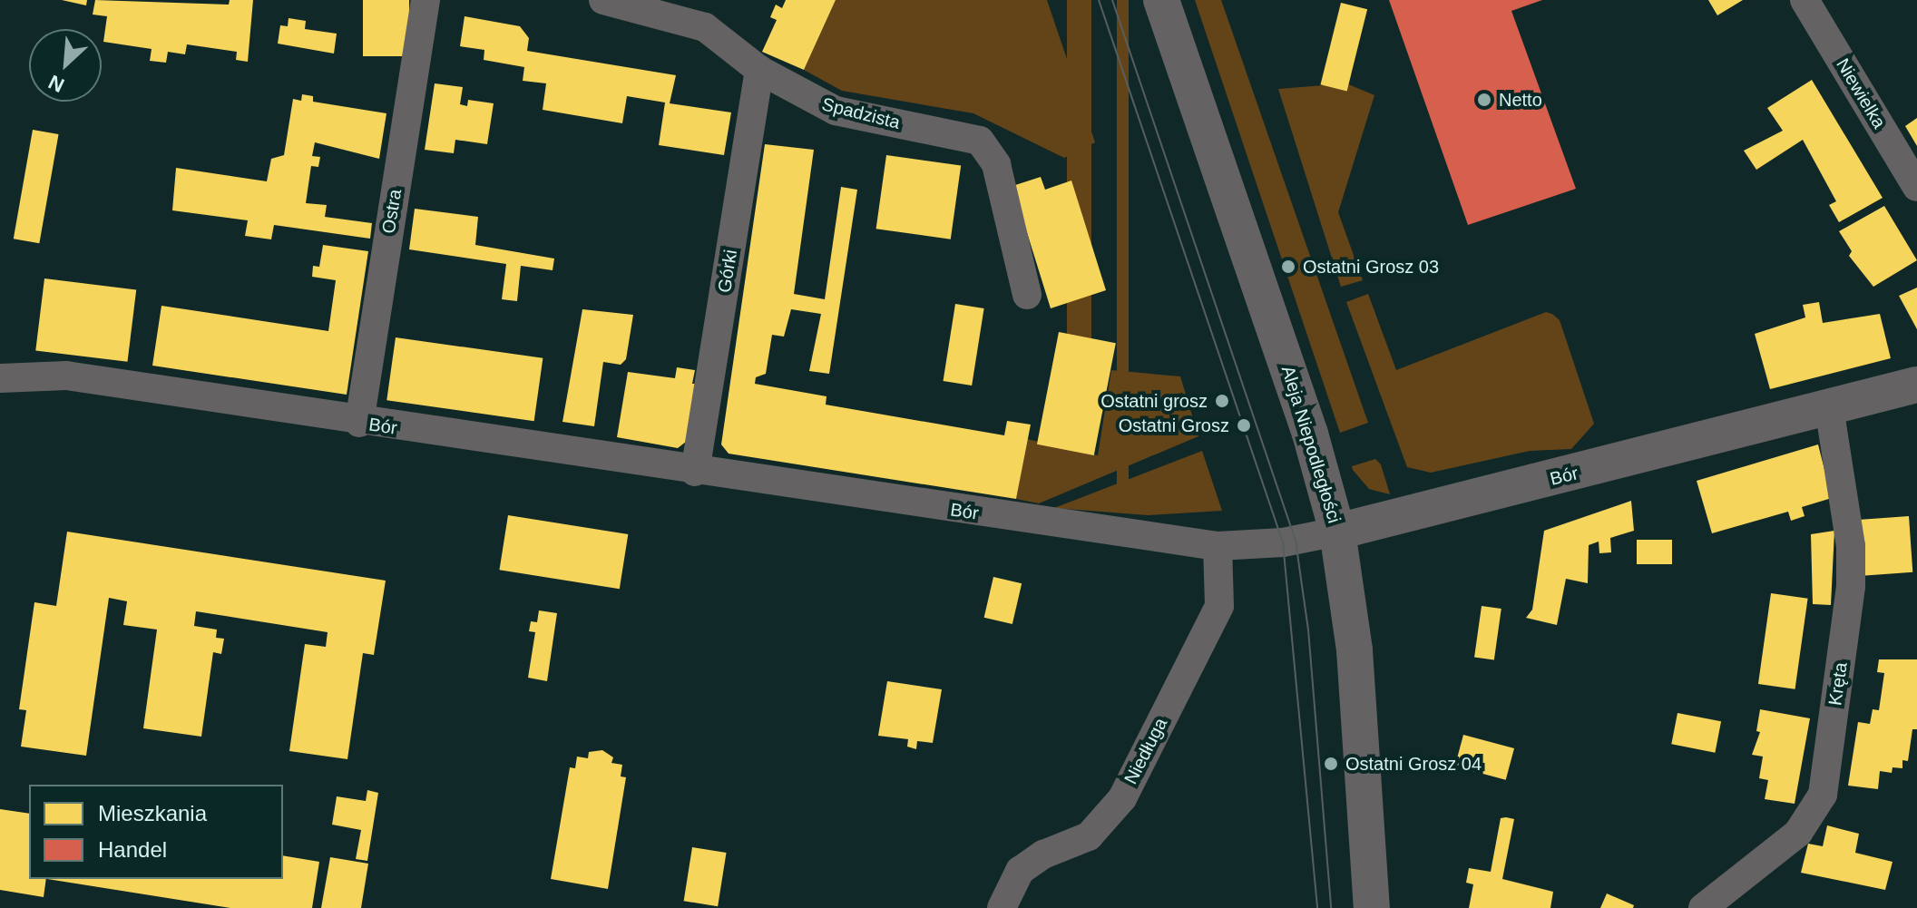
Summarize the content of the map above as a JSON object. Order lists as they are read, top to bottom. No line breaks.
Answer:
{"streets":{"street":["Niewielka","Spadzista","Ostra","Górki","Bór","Aleja Niepodległości","Kręta","Niedługa"]},"crossings":[["Spadzista","Górki"],["Ostra","Bór"],["Górki","Bór"],["Bór","Aleja Niepodległości"],["Bór","Kręta"],["Bór","Niedługa"]],"places":["Netto","Ostatni Grosz 03","Ostatni grosz","Ostatni Grosz","Ostatni Grosz 04"],"legend":["Mieszkania","Handel"],"north":"bottom left"}
